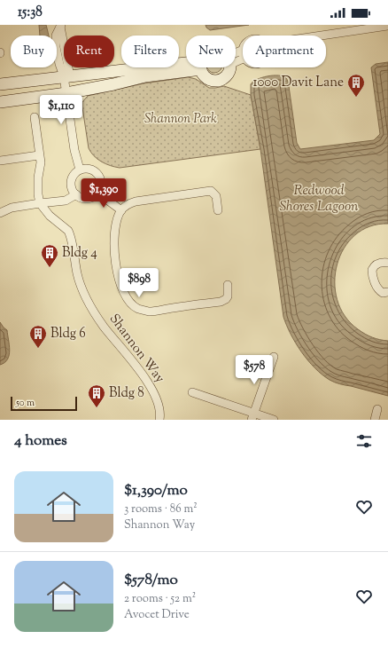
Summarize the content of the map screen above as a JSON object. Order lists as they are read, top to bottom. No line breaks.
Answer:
{"streets":{"street":["Shannon Way"]},"water":["Redwood Shores Lagoon"],"parks":["Shannon Park"],"places":{"building":["1000 Davit Lane","Bldg 4","Bldg 6","Bldg 8"]},"scale_bar":"50 m","page":{"status":"15:38","chip":["Buy","Rent","Filters","New","Apartment"],"price":["$1,110","$1,390","$898","$578"],"scale":"50 m","heading":"4 homes","list":[{"name":"$1,390/mo","note":"3 rooms · 86 m² · Shannon Way"},{"name":"$578/mo","note":"2 rooms · 52 m² · Avocet Drive"}]}}
